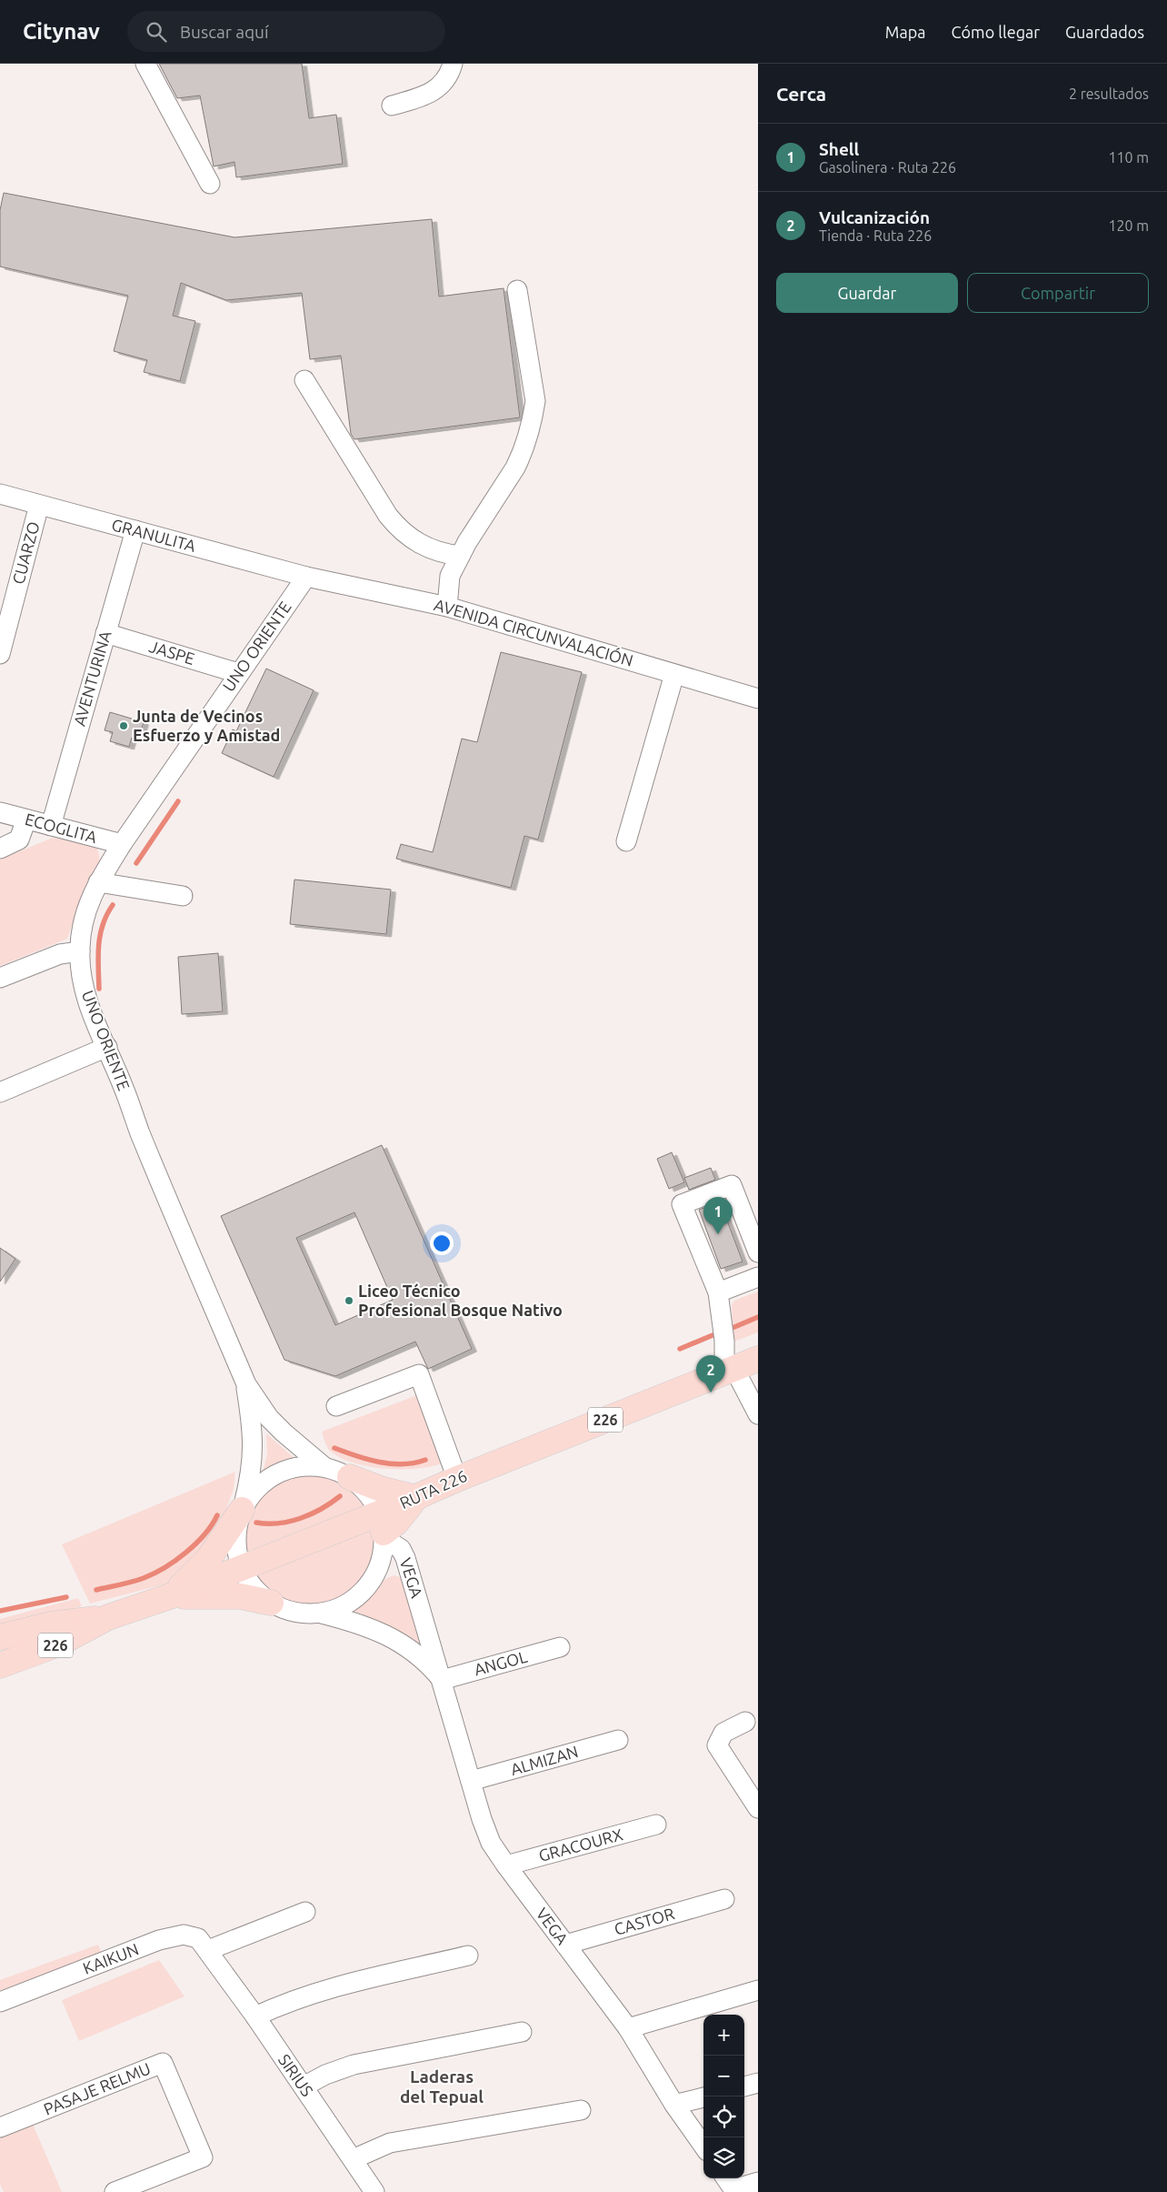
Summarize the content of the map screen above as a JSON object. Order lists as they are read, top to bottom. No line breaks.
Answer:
{"streets":{"main road":["226","RUTA 226"],"street":["GRANULITA","CUARZO","AVENIDA CIRCUNVALACIÓN","UNO ORIENTE","JASPE","AVENTURINA","ECOGLITA","VEGA","ANGOL","ALMIZAN","GRACOURX","CASTOR","KAIKUN","SIRIUS","PASAJE RELMU"]},"crossings":[["GRANULITA","CUARZO"],["GRANULITA","AVENIDA CIRCUNVALACIÓN"],["GRANULITA","UNO ORIENTE"],["GRANULITA","AVENTURINA"],["AVENIDA CIRCUNVALACIÓN","UNO ORIENTE"],["UNO ORIENTE","JASPE"],["UNO ORIENTE","ECOGLITA"],["UNO ORIENTE","RUTA 226"],["UNO ORIENTE","VEGA"],["JASPE","AVENTURINA"],["AVENTURINA","ECOGLITA"],["RUTA 226","VEGA"],["VEGA","ANGOL"],["VEGA","ALMIZAN"],["VEGA","GRACOURX"],["VEGA","CASTOR"],["KAIKUN","SIRIUS"]],"districts":["Laderas del Tepual"],"places":["Junta de Vecinos Esfuerzo y Amistad","Liceo Técnico Profesional Bosque Nativo"],"page":{"header":"Citynav","search":"Buscar aquí","nav":["Mapa","Cómo llegar","Guardados"],"heading":["Cerca","2 resultados"],"list":[{"mark":"1","name":"Shell","note":"Gasolinera · Ruta 226","value":"110 m"},{"mark":"2","name":"Vulcanización","note":"Tienda · Ruta 226","value":"120 m"}],"buttons":["Guardar","Compartir"],"pins":["1","2"],"map_buttons":["+","−"]}}
